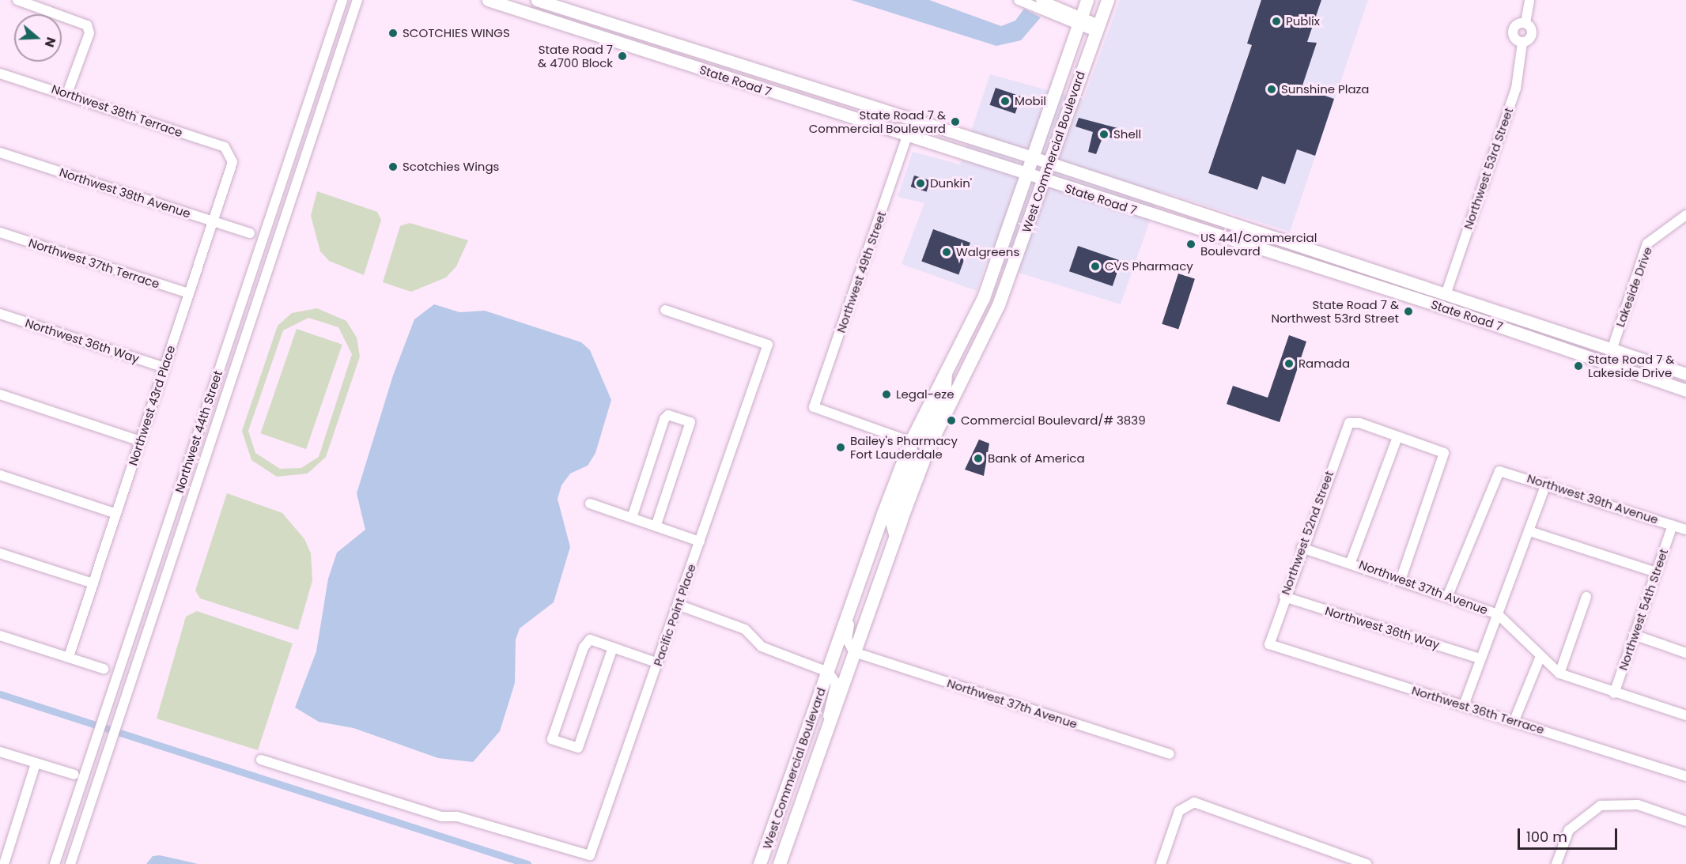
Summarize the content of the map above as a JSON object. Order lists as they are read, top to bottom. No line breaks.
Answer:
{"streets":{"highway":["West Commercial Boulevard"],"main road":["State Road 7"],"street":["Northwest 38th Terrace","Northwest 53rd Street","Northwest 38th Avenue","Northwest 37th Terrace","Northwest 49th Street","Lakeside Drive","Northwest 36th Way","Northwest 43rd Place","Northwest 44th Street","Northwest 39th Avenue","Northwest 52nd Street","Northwest 37th Avenue","Northwest 54th Street","Pacific Point Place","Northwest 36th Terrace"]},"crossings":[["State Road 7","West Commercial Boulevard"],["State Road 7","Northwest 53rd Street"],["State Road 7","Northwest 49th Street"],["State Road 7","Lakeside Drive"],["Northwest 38th Terrace","Northwest 43rd Place"],["West Commercial Boulevard","Northwest 49th Street"],["West Commercial Boulevard","Northwest 37th Avenue"],["Northwest 38th Avenue","Northwest 43rd Place"],["Northwest 37th Terrace","Northwest 43rd Place"],["Northwest 36th Way","Northwest 43rd Place"],["Northwest 36th Way","Northwest 52nd Street"],["Northwest 39th Avenue","Northwest 37th Avenue"],["Northwest 39th Avenue","Northwest 54th Street"],["Northwest 52nd Street","Northwest 37th Avenue"],["Northwest 52nd Street","Northwest 36th Terrace"],["Northwest 37th Avenue","Northwest 54th Street"]],"places":["Publix","SCOTCHIES WINGS","State Road 7 & 4700 Block","Sunshine Plaza","Mobil","State Road 7 & Commercial Boulevard","Shell","Scotchies Wings","Dunkin'","US 441/Commercial Boulevard","Walgreens","CVS Pharmacy","State Road 7 & Northwest 53rd Street","Ramada","State Road 7 & Lakeside Drive","Legal-eze","Commercial Boulevard/# 3839","Bailey's Pharmacy Fort Lauderdale","Bank of America"],"scale_bar":"100 m","north":"right"}
